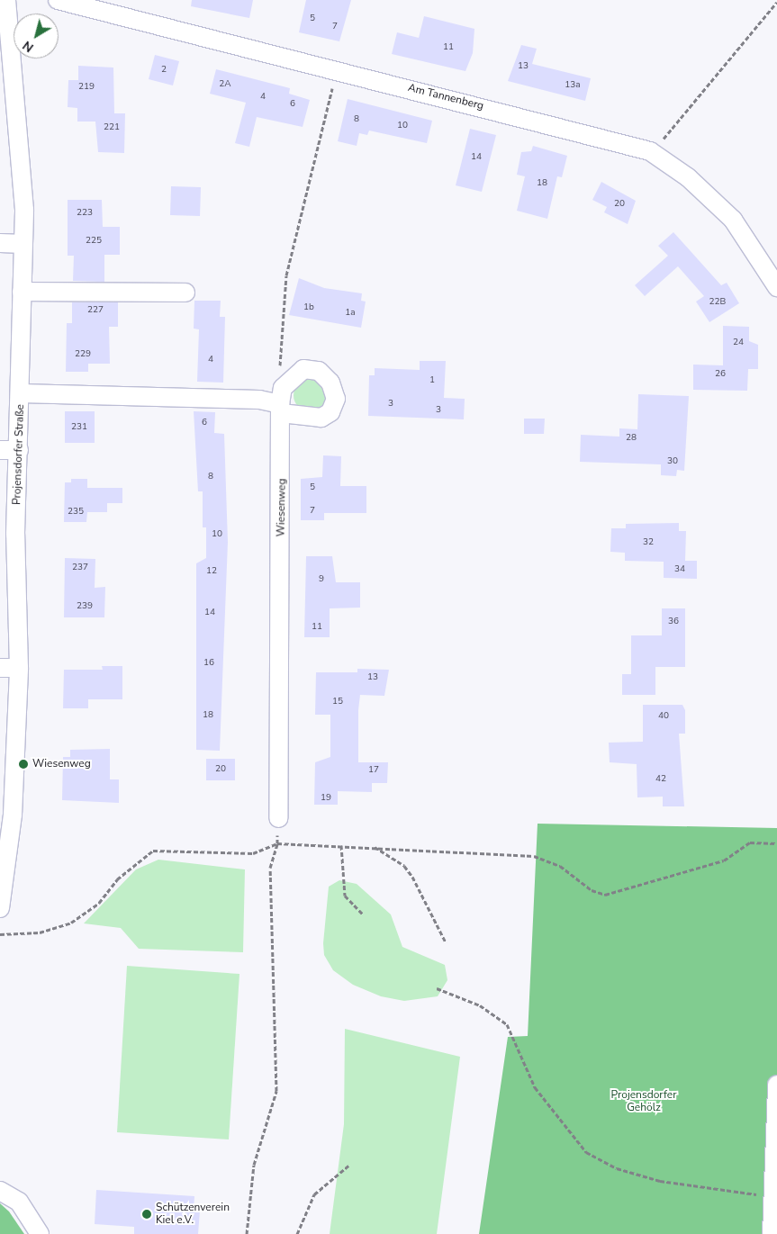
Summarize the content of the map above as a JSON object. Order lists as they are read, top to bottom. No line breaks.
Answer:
{"streets":{"street":["Am Tannenberg","Projensdorfer Straße","Wiesenweg"]},"parks":["Projensdorfer Gehölz"],"places":["Wiesenweg","Schützenverein Kiel e.V."],"house_numbers":["5","7","11","13","2","2A","13a","219","4","6","8","10","221","14","18","20","223","225","22B","1b","227","1a","24","229","4","26","1","3","3","6","231","28","30","8","5","7","235","10","32","237","34","12","9","239","14","36","11","16","13","15","18","40","20","17","42","19"],"north":"bottom left"}
